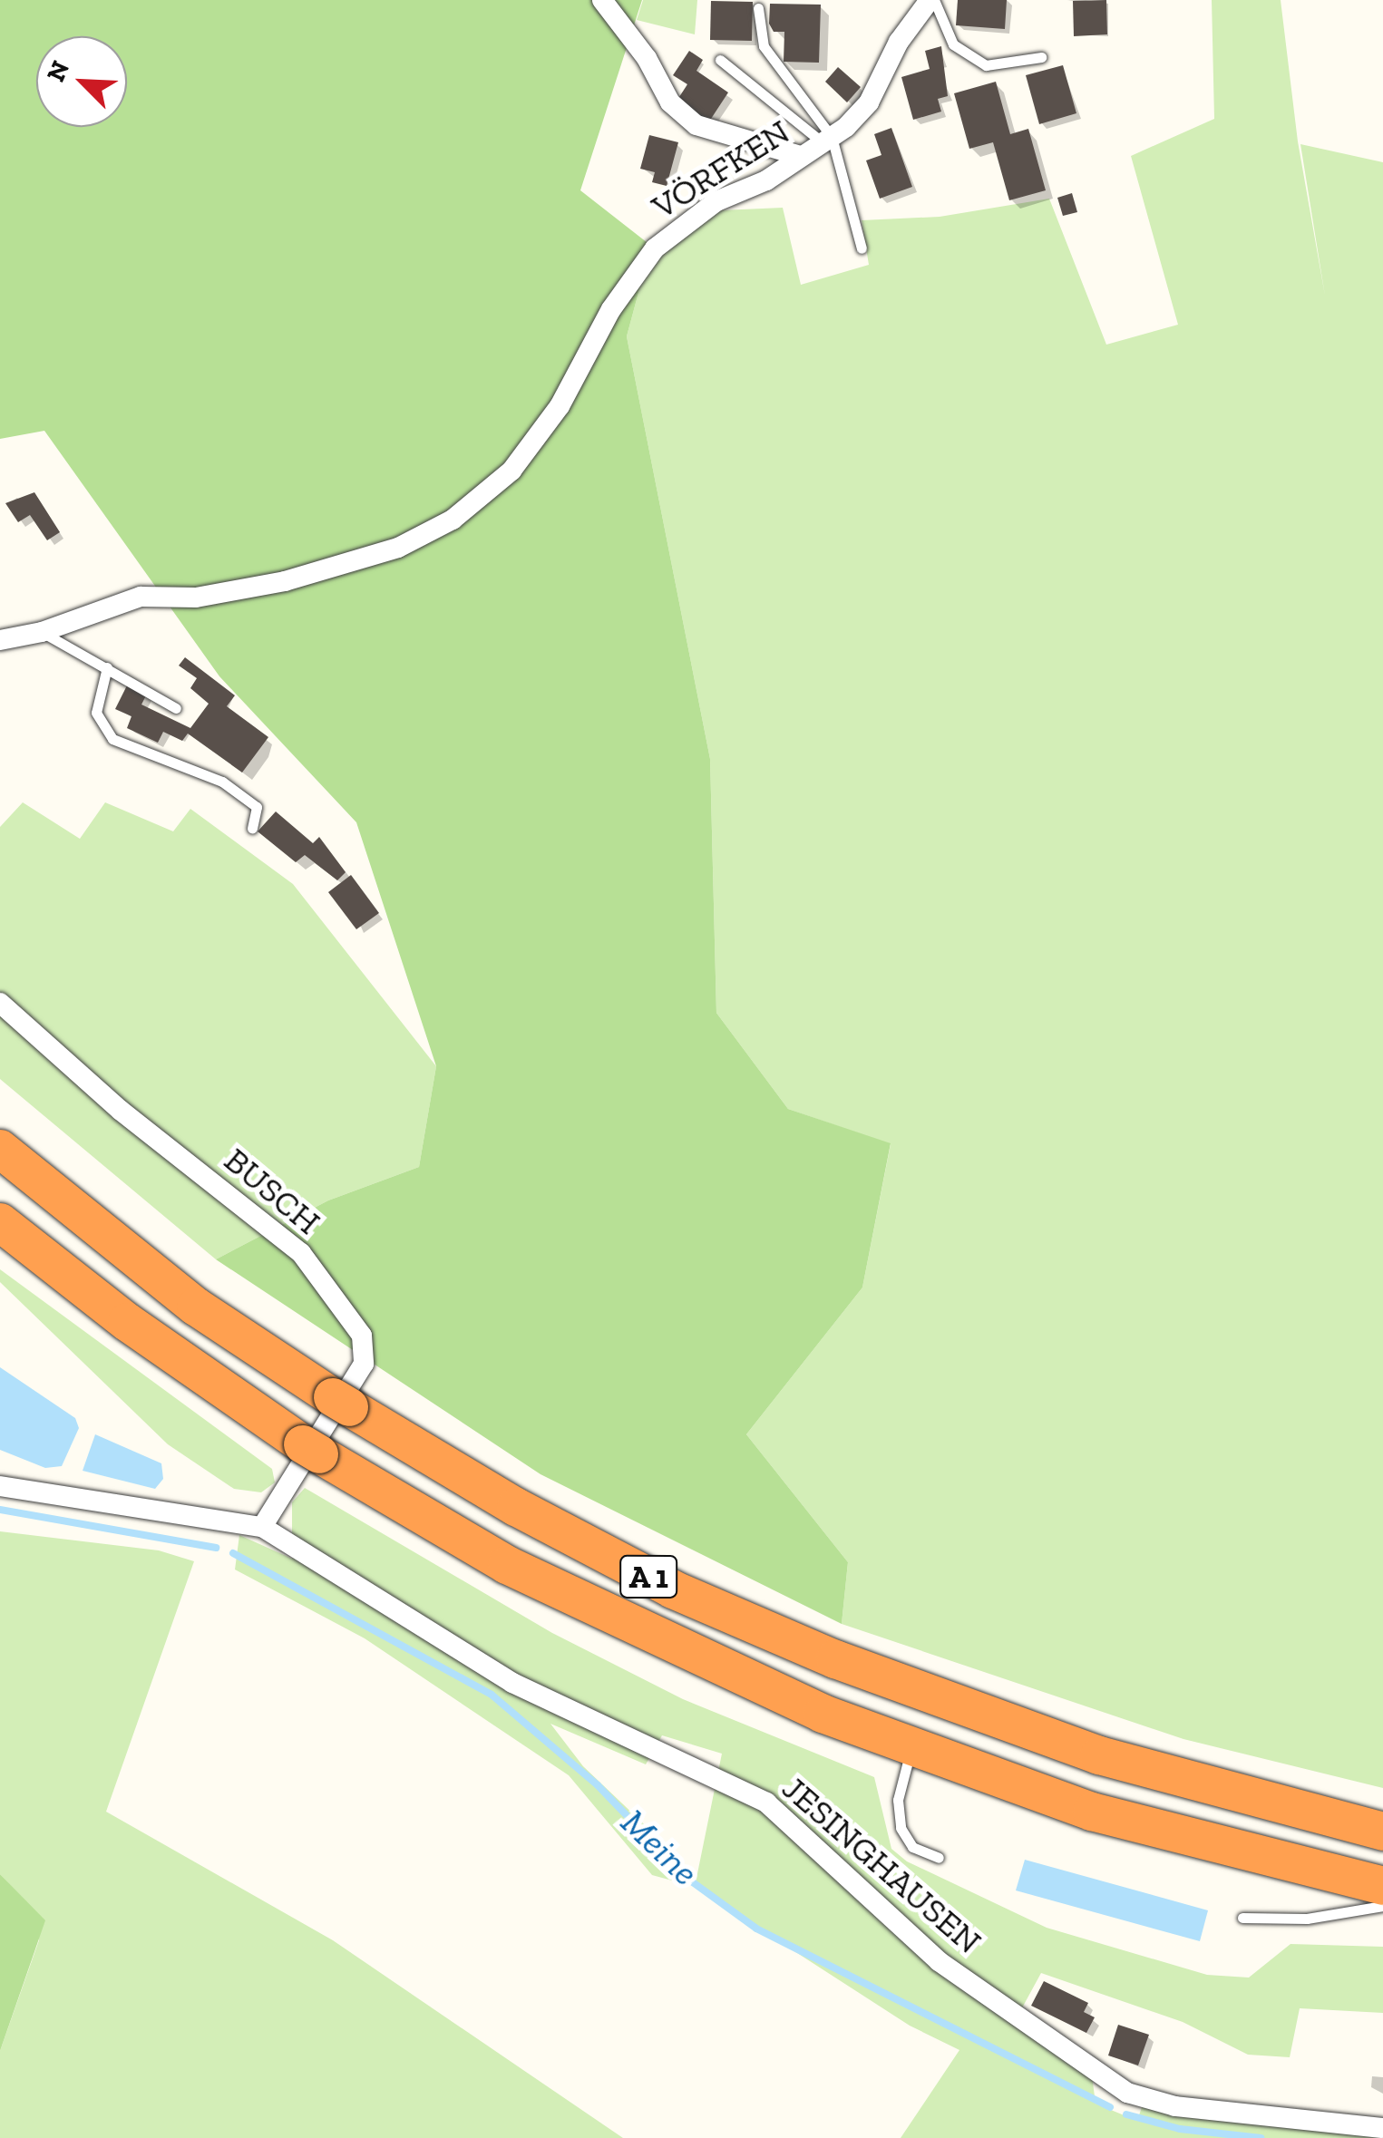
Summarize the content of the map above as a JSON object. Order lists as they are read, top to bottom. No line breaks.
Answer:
{"streets":{"highway":["A 1"],"street":["VÖRFKEN","BUSCH","JESINGHAUSEN"]},"crossings":[["BUSCH","JESINGHAUSEN"]],"water":["Meine"],"north":"top left"}
